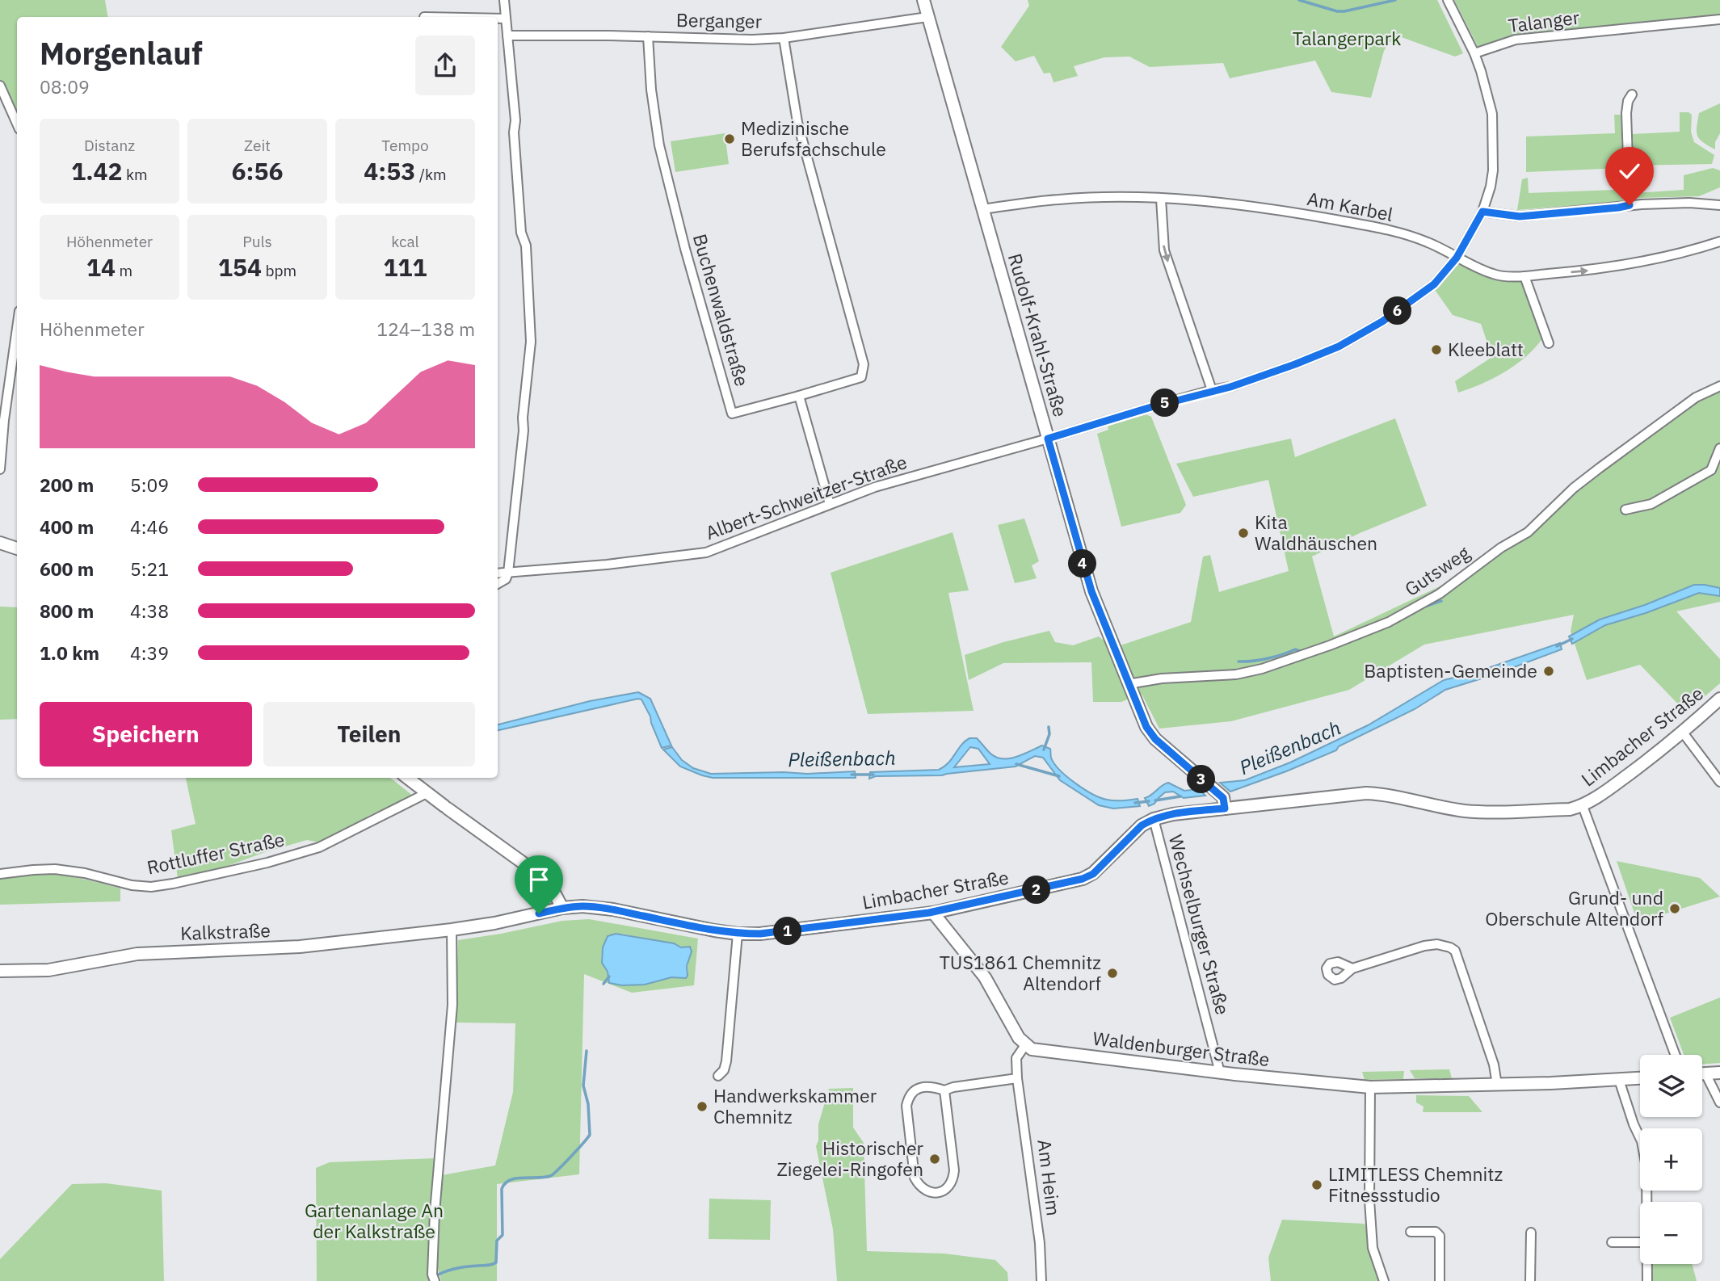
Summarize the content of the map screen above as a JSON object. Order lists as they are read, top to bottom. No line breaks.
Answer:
{"streets":{"street":["Berganger","Talanger","Am Karbel","Buchenwaldstraße","Rudolf-Krahl-Straße","Albert-Schweitzer-Straße","Gutsweg","Limbacher Straße","Rottluffer Straße","Wechselburger Straße","Kalkstraße","Waldenburger Straße","Am Heim"]},"crossings":[["Berganger","Buchenwaldstraße"],["Berganger","Rudolf-Krahl-Straße"],["Talanger","Albert-Schweitzer-Straße"],["Am Karbel","Rudolf-Krahl-Straße"],["Am Karbel","Albert-Schweitzer-Straße"],["Rudolf-Krahl-Straße","Albert-Schweitzer-Straße"],["Rudolf-Krahl-Straße","Gutsweg"],["Rudolf-Krahl-Straße","Limbacher Straße"],["Limbacher Straße","Wechselburger Straße"],["Limbacher Straße","Kalkstraße"],["Wechselburger Straße","Waldenburger Straße"],["Waldenburger Straße","Am Heim"]],"water":["Pleißenbach"],"parks":["Talangerpark","Gartenanlage An der Kalkstraße"],"places":["Medizinische Berufsfachschule","Kleeblatt","Kita Waldhäuschen","Baptisten-Gemeinde","Grund- und Oberschule Altendorf","TUS1861 Chemnitz Altendorf","Handwerkskammer Chemnitz","Historischer Ziegelei-Ringofen","LIMITLESS Chemnitz Fitnessstudio"],"page":{"heading":["Morgenlauf","08:09"],"stats":[["Distanz","1.42 km"],["Zeit","6:56"],["Tempo","4:53 /km"],["Höhenmeter","14 m"],["Puls","154 bpm"],["kcal","111"]],"pins":["6","5","4","3","2","1"],"chart":["Höhenmeter","124–138 m"],"list":[{"name":"200 m","note":"5:09"},{"name":"400 m","note":"4:46"},{"name":"600 m","note":"5:21"},{"name":"800 m","note":"4:38"},{"name":"1.0 km","note":"4:39"}],"buttons":["Speichern","Teilen"],"map_buttons":["+","−"]}}
